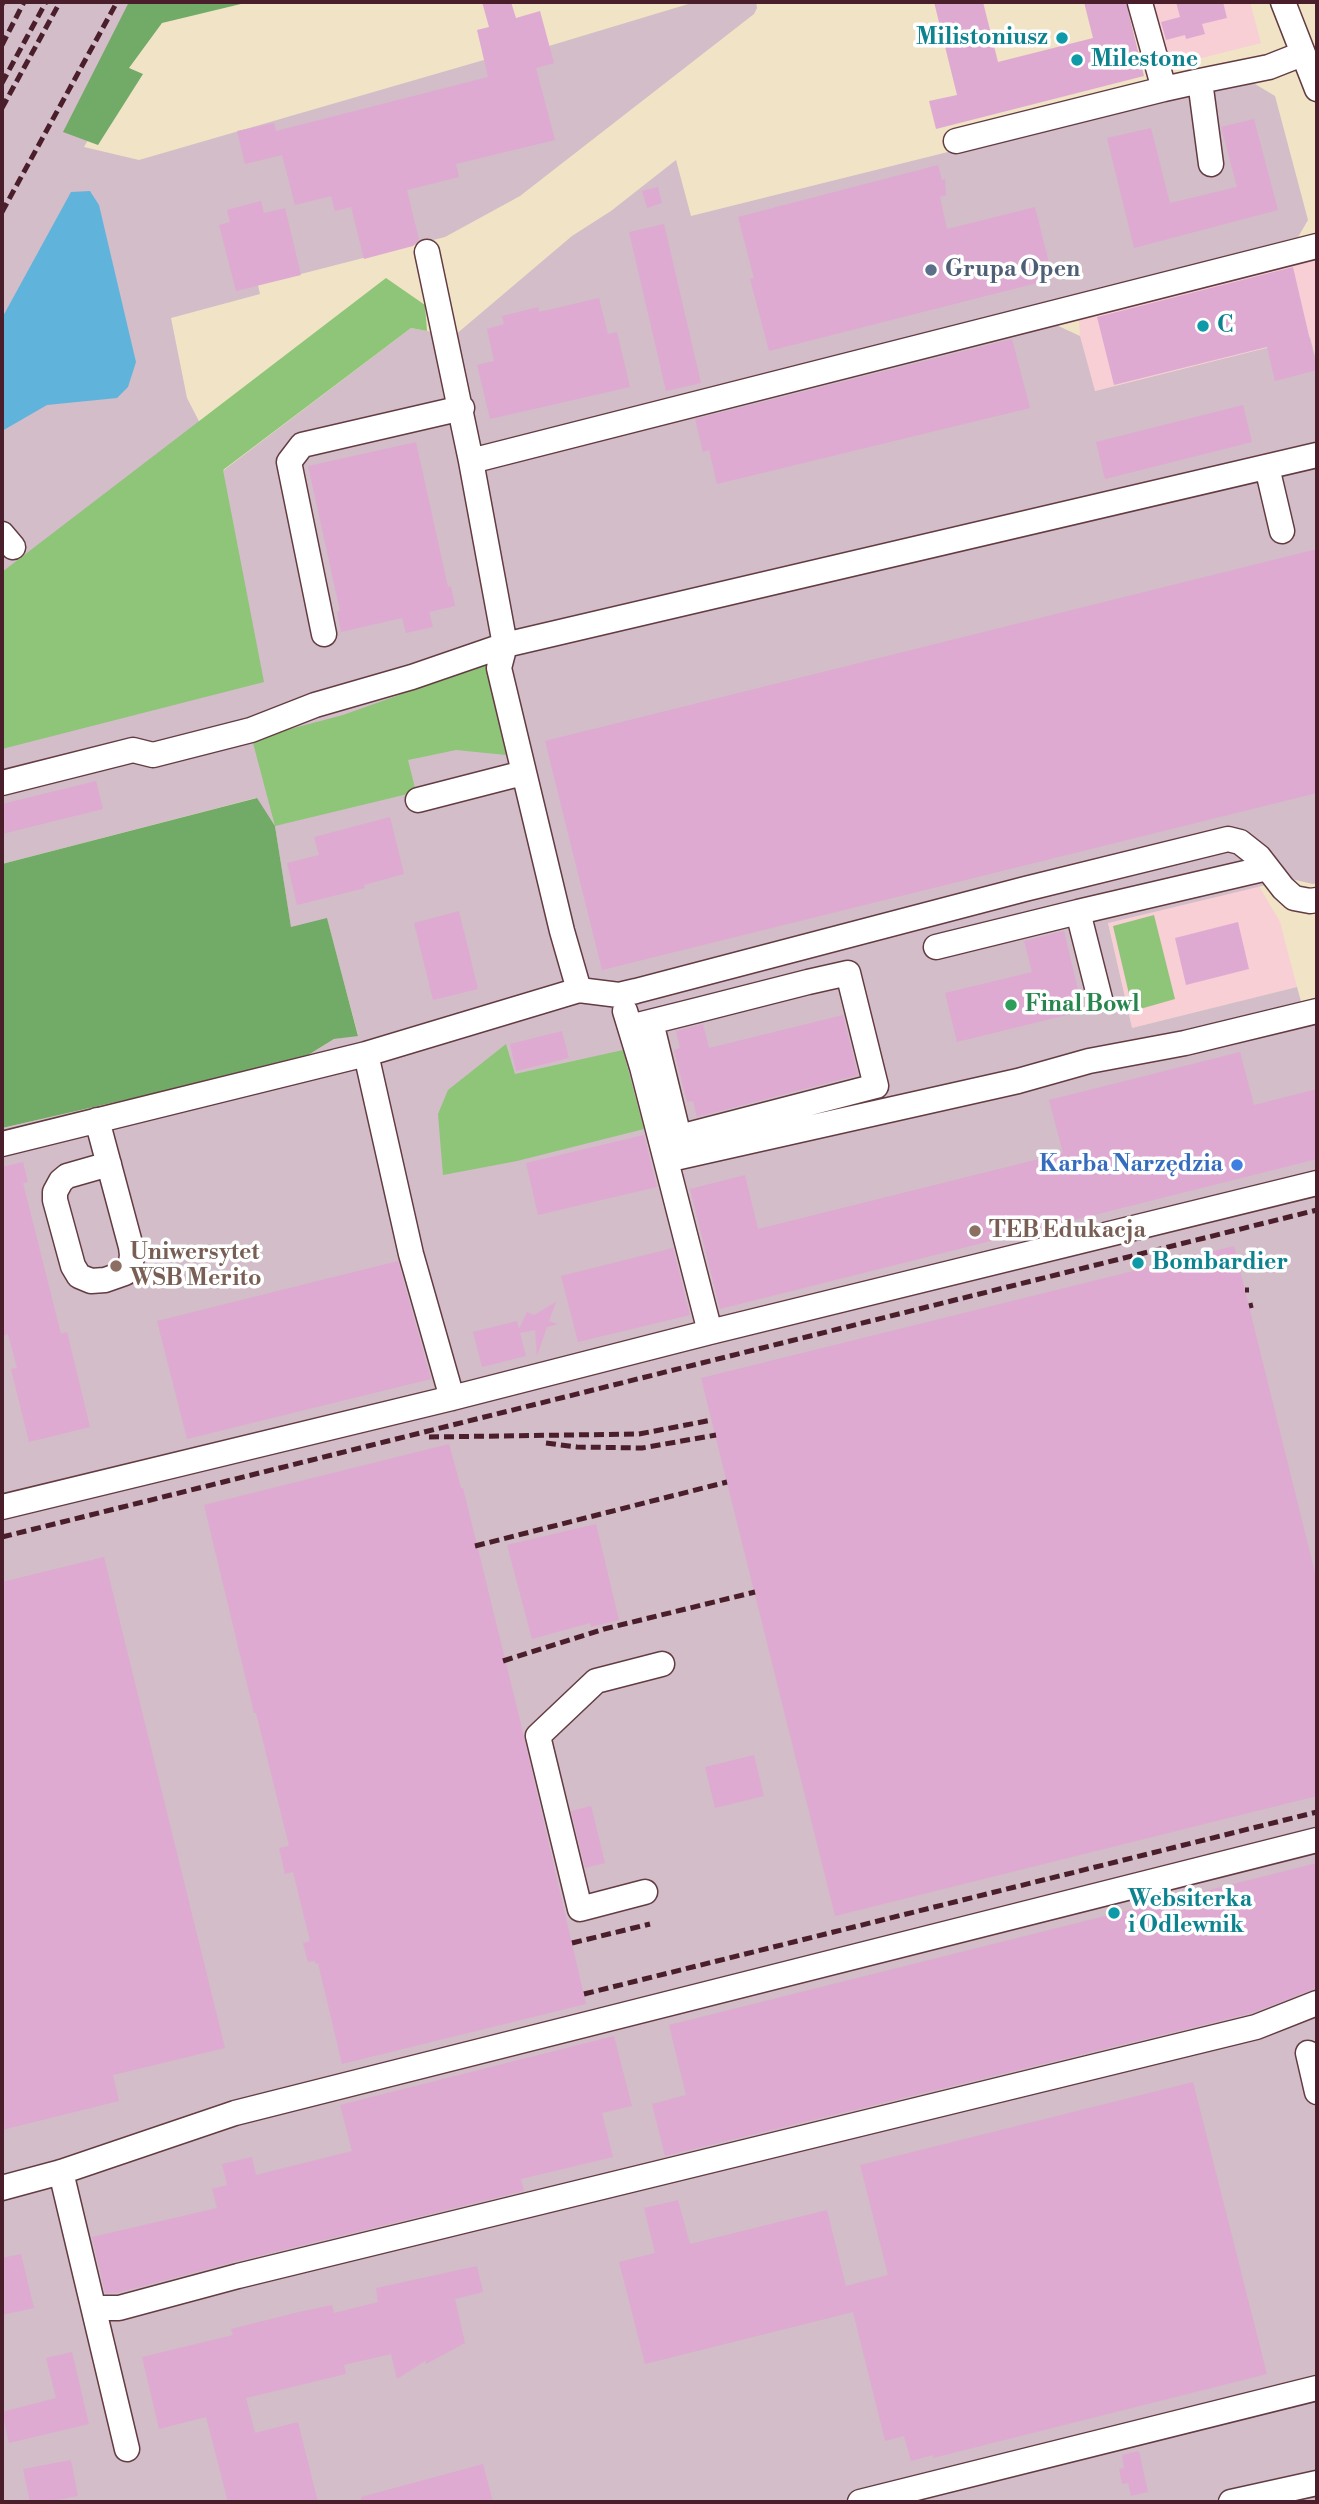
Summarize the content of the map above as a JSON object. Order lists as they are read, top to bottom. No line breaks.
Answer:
{"places":["Milistoniusz","Milestone","Grupa Open","C","Final Bowl","Karba Narzędzia","TEB Edukacja","Bombardier","Uniwersytet WSB Merito","Websiterka i Odlewnik"]}
